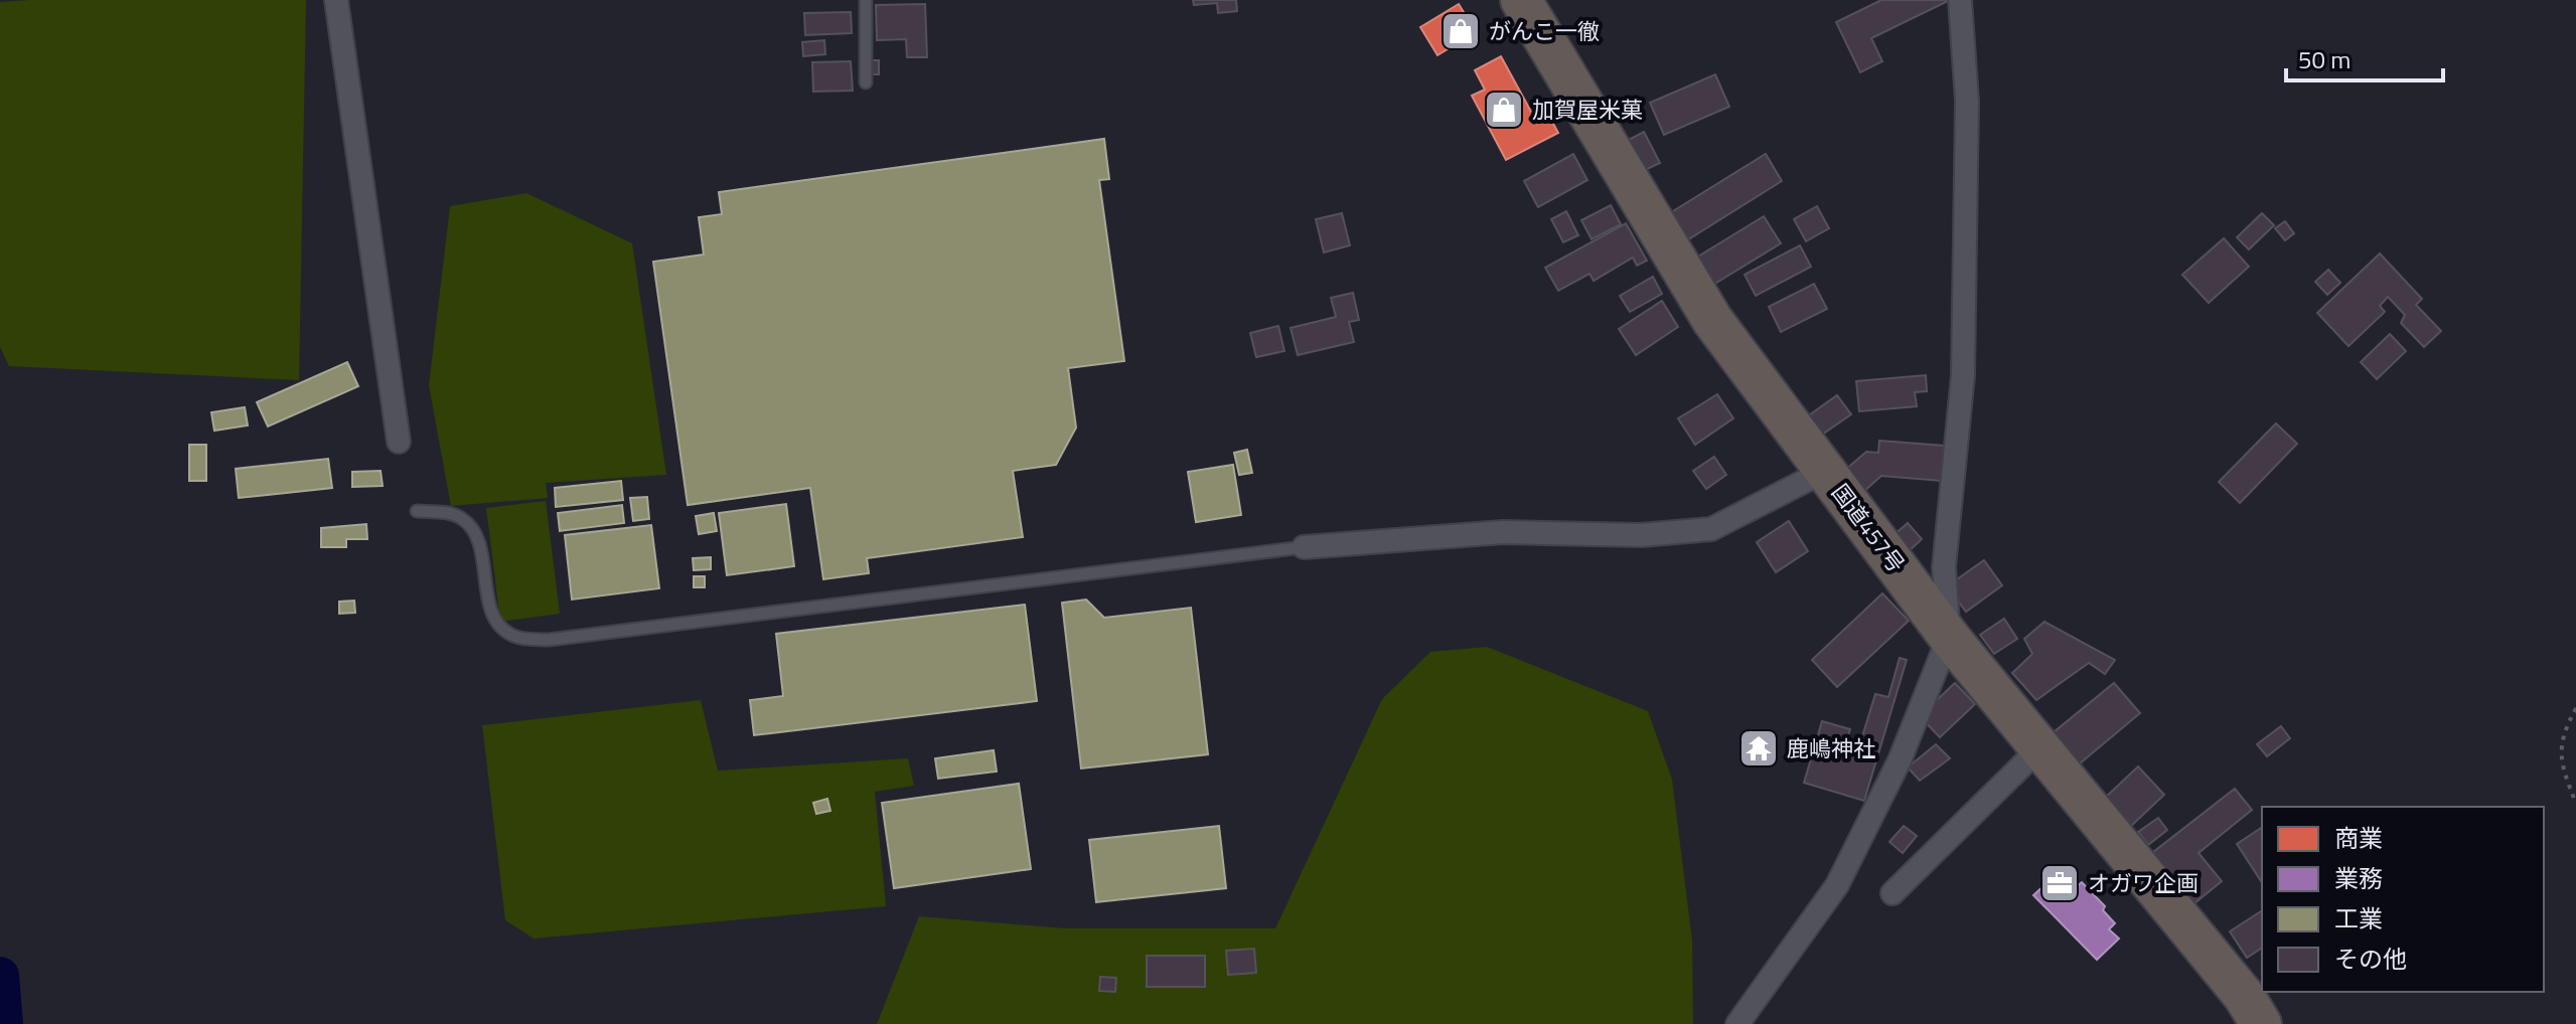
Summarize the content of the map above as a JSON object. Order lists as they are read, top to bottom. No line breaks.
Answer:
{"streets":{"highway":["国道457号"]},"places":{"shop":["がんこ一徹","加賀屋米菓"],"temple":["鹿嶋神社"],"office":["オガワ企画"]},"legend":["商業","業務","工業","その他"],"scale_bar":"50 m"}
